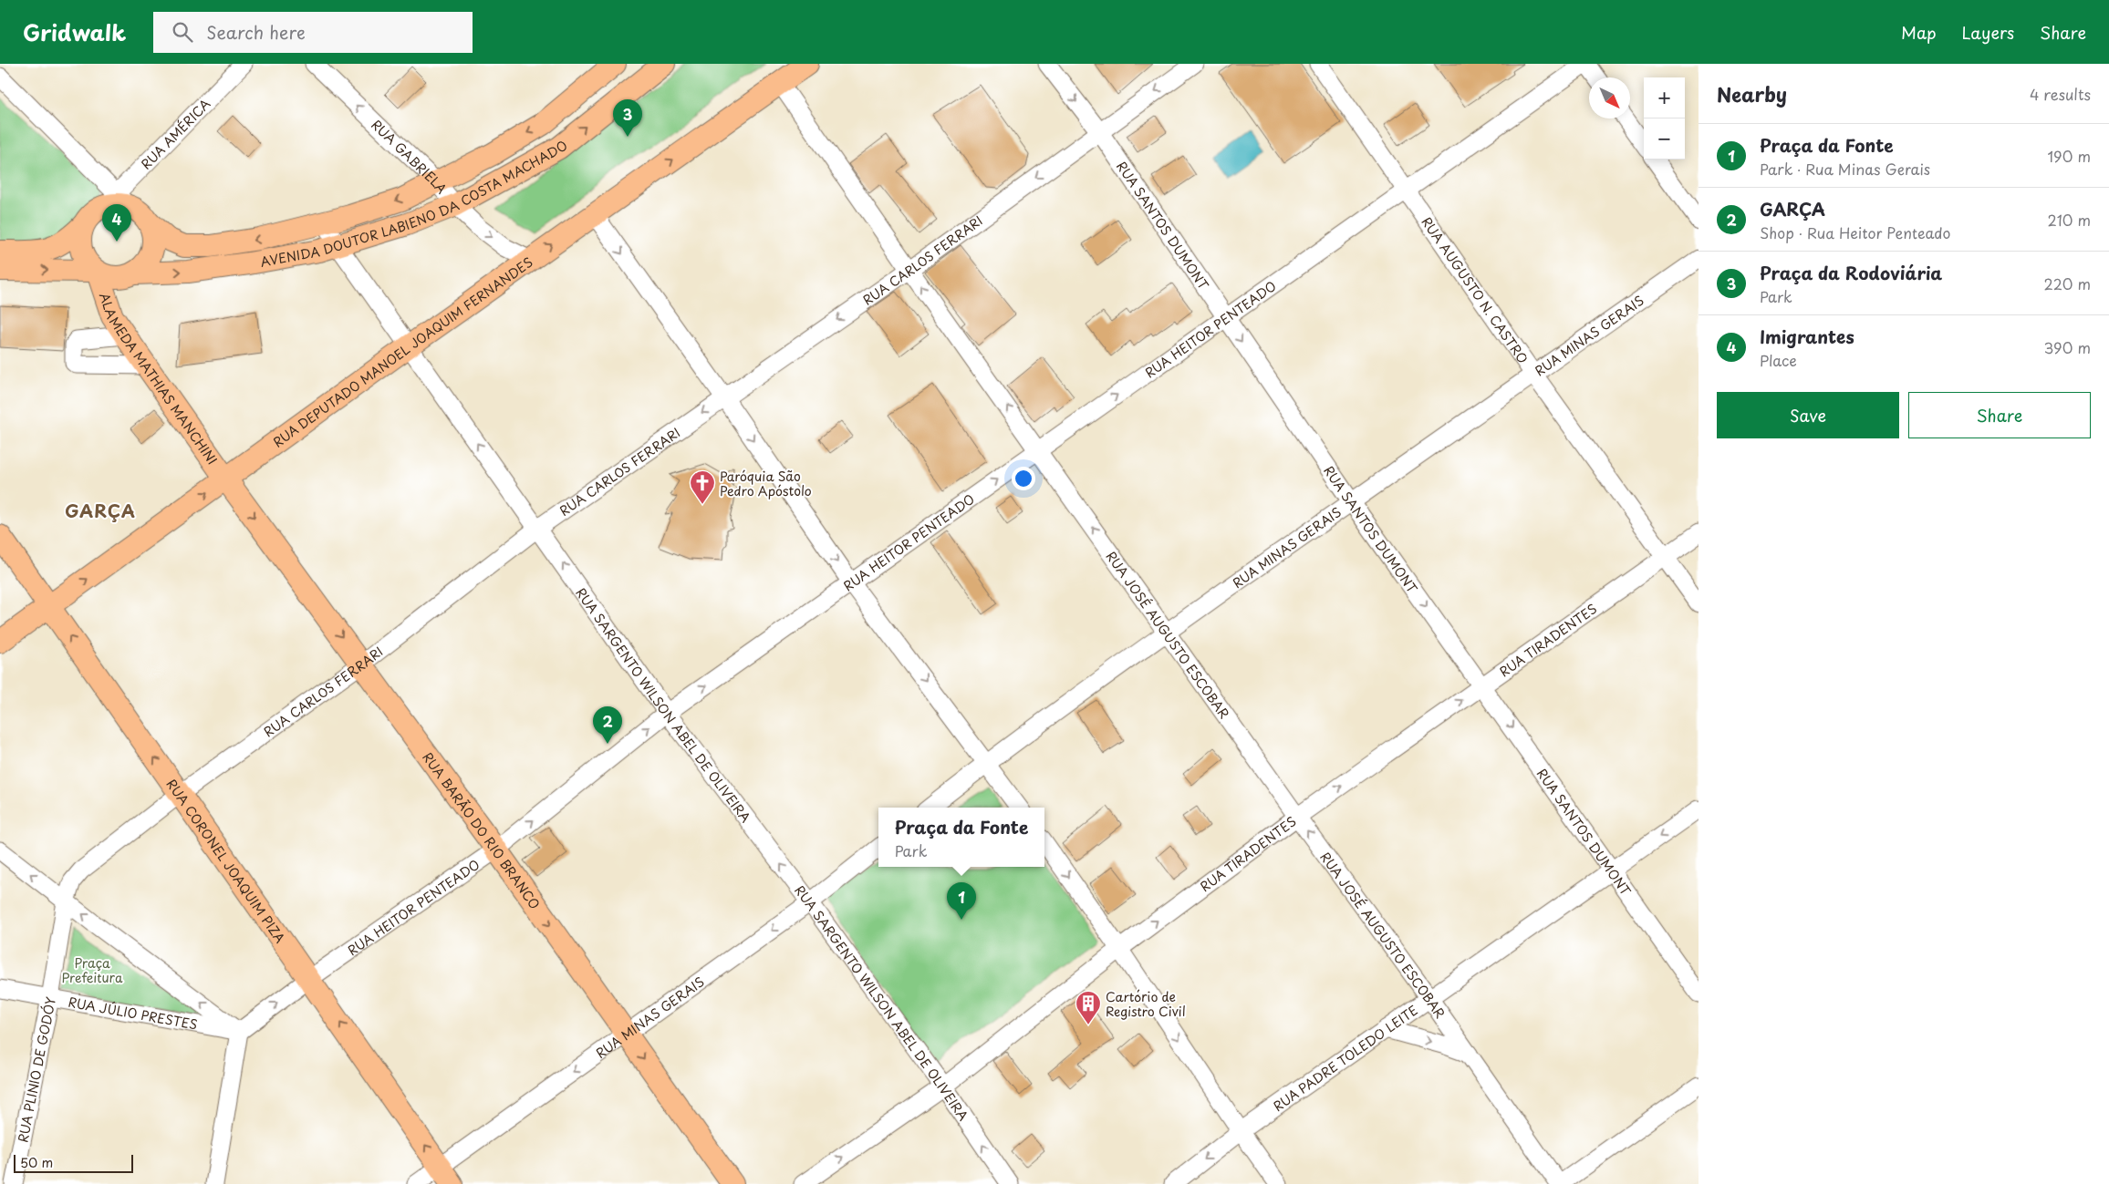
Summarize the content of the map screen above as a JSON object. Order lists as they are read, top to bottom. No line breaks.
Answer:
{"streets":{"main road":["AVENIDA DOUTOR LABIENO DA COSTA MACHADO","RUA DEPUTADO MANOEL JOAQUIM FERNANDES","ALAMEDA MATHIAS MANCHINI","RUA BARÃO DO RIO BRANCO","RUA CORONEL JOAQUIM PIZA"],"street":["RUA AMÉRICA","RUA GABRIELA","RUA SANTOS DUMONT","RUA CARLOS FERRARI","RUA AUGUSTO N. CASTRO","RUA HEITOR PENTEADO","RUA MINAS GERAIS","RUA JOSÉ AUGUSTO ESCOBAR","RUA TIRADENTES","RUA SARGENTO WILSON ABEL DE OLIVEIRA","RUA JÚLIO PRESTES","RUA PADRE TOLEDO LEITE","RUA PLINIO DE GODÓY"]},"crossings":[["RUA AMÉRICA","AVENIDA DOUTOR LABIENO DA COSTA MACHADO"],["RUA AMÉRICA","ALAMEDA MATHIAS MANCHINI"],["RUA GABRIELA","AVENIDA DOUTOR LABIENO DA COSTA MACHADO"],["RUA GABRIELA","RUA DEPUTADO MANOEL JOAQUIM FERNANDES"],["AVENIDA DOUTOR LABIENO DA COSTA MACHADO","ALAMEDA MATHIAS MANCHINI"],["AVENIDA DOUTOR LABIENO DA COSTA MACHADO","RUA SARGENTO WILSON ABEL DE OLIVEIRA"],["RUA SANTOS DUMONT","RUA CARLOS FERRARI"],["RUA SANTOS DUMONT","RUA HEITOR PENTEADO"],["RUA SANTOS DUMONT","RUA MINAS GERAIS"],["RUA SANTOS DUMONT","RUA TIRADENTES"],["RUA SANTOS DUMONT","RUA PADRE TOLEDO LEITE"],["RUA CARLOS FERRARI","RUA JOSÉ AUGUSTO ESCOBAR"],["RUA CARLOS FERRARI","RUA SARGENTO WILSON ABEL DE OLIVEIRA"],["RUA CARLOS FERRARI","RUA BARÃO DO RIO BRANCO"],["RUA CARLOS FERRARI","RUA CORONEL JOAQUIM PIZA"],["RUA CARLOS FERRARI","RUA PLINIO DE GODÓY"],["RUA AUGUSTO N. CASTRO","RUA HEITOR PENTEADO"],["RUA AUGUSTO N. CASTRO","RUA MINAS GERAIS"],["RUA AUGUSTO N. CASTRO","RUA TIRADENTES"],["RUA HEITOR PENTEADO","RUA JOSÉ AUGUSTO ESCOBAR"],["RUA HEITOR PENTEADO","RUA SARGENTO WILSON ABEL DE OLIVEIRA"],["RUA HEITOR PENTEADO","RUA BARÃO DO RIO BRANCO"],["RUA HEITOR PENTEADO","RUA CORONEL JOAQUIM PIZA"],["RUA HEITOR PENTEADO","RUA JÚLIO PRESTES"],["RUA MINAS GERAIS","RUA JOSÉ AUGUSTO ESCOBAR"],["RUA MINAS GERAIS","RUA SARGENTO WILSON ABEL DE OLIVEIRA"],["RUA MINAS GERAIS","RUA BARÃO DO RIO BRANCO"],["RUA MINAS GERAIS","RUA CORONEL JOAQUIM PIZA"],["RUA DEPUTADO MANOEL JOAQUIM FERNANDES","ALAMEDA MATHIAS MANCHINI"],["RUA DEPUTADO MANOEL JOAQUIM FERNANDES","RUA JOSÉ AUGUSTO ESCOBAR"],["RUA DEPUTADO MANOEL JOAQUIM FERNANDES","RUA SARGENTO WILSON ABEL DE OLIVEIRA"],["RUA DEPUTADO MANOEL JOAQUIM FERNANDES","RUA BARÃO DO RIO BRANCO"],["RUA DEPUTADO MANOEL JOAQUIM FERNANDES","RUA CORONEL JOAQUIM PIZA"],["ALAMEDA MATHIAS MANCHINI","RUA BARÃO DO RIO BRANCO"],["RUA JOSÉ AUGUSTO ESCOBAR","RUA TIRADENTES"],["RUA JOSÉ AUGUSTO ESCOBAR","RUA PADRE TOLEDO LEITE"],["RUA TIRADENTES","RUA SARGENTO WILSON ABEL DE OLIVEIRA"],["RUA JÚLIO PRESTES","RUA PLINIO DE GODÓY"]],"one_way":["RUA SANTOS DUMONT","RUA CARLOS FERRARI","RUA HEITOR PENTEADO","RUA DEPUTADO MANOEL JOAQUIM FERNANDES","RUA JOSÉ AUGUSTO ESCOBAR","RUA TIRADENTES","RUA SARGENTO WILSON ABEL DE OLIVEIRA","RUA BARÃO DO RIO BRANCO","RUA CORONEL JOAQUIM PIZA"],"districts":["GARÇA"],"parks":["Praça Prefeitura"],"places":{"church":["Paróquia São Pedro Apóstolo"],"building":["Cartório de Registro Civil"]},"scale_bar":"50 m","north":"bottom right","page":{"header":"Gridwalk","search":"Search here","nav":["Map","Layers","Share"],"heading":["Nearby","4 results"],"map_buttons":["+","−"],"pins":["3","4","2","1"],"list":[{"mark":"1","name":"Praça da Fonte","note":"Park · Rua Minas Gerais","value":"190 m"},{"mark":"2","name":"GARÇA","note":"Shop · Rua Heitor Penteado","value":"210 m"},{"mark":"3","name":"Praça da Rodoviária","note":"Park","value":"220 m"},{"mark":"4","name":"Imigrantes","note":"Place","value":"390 m"}],"buttons":["Save","Share"],"popup":["Praça da Fonte","Park"],"scale":"50 m"}}
